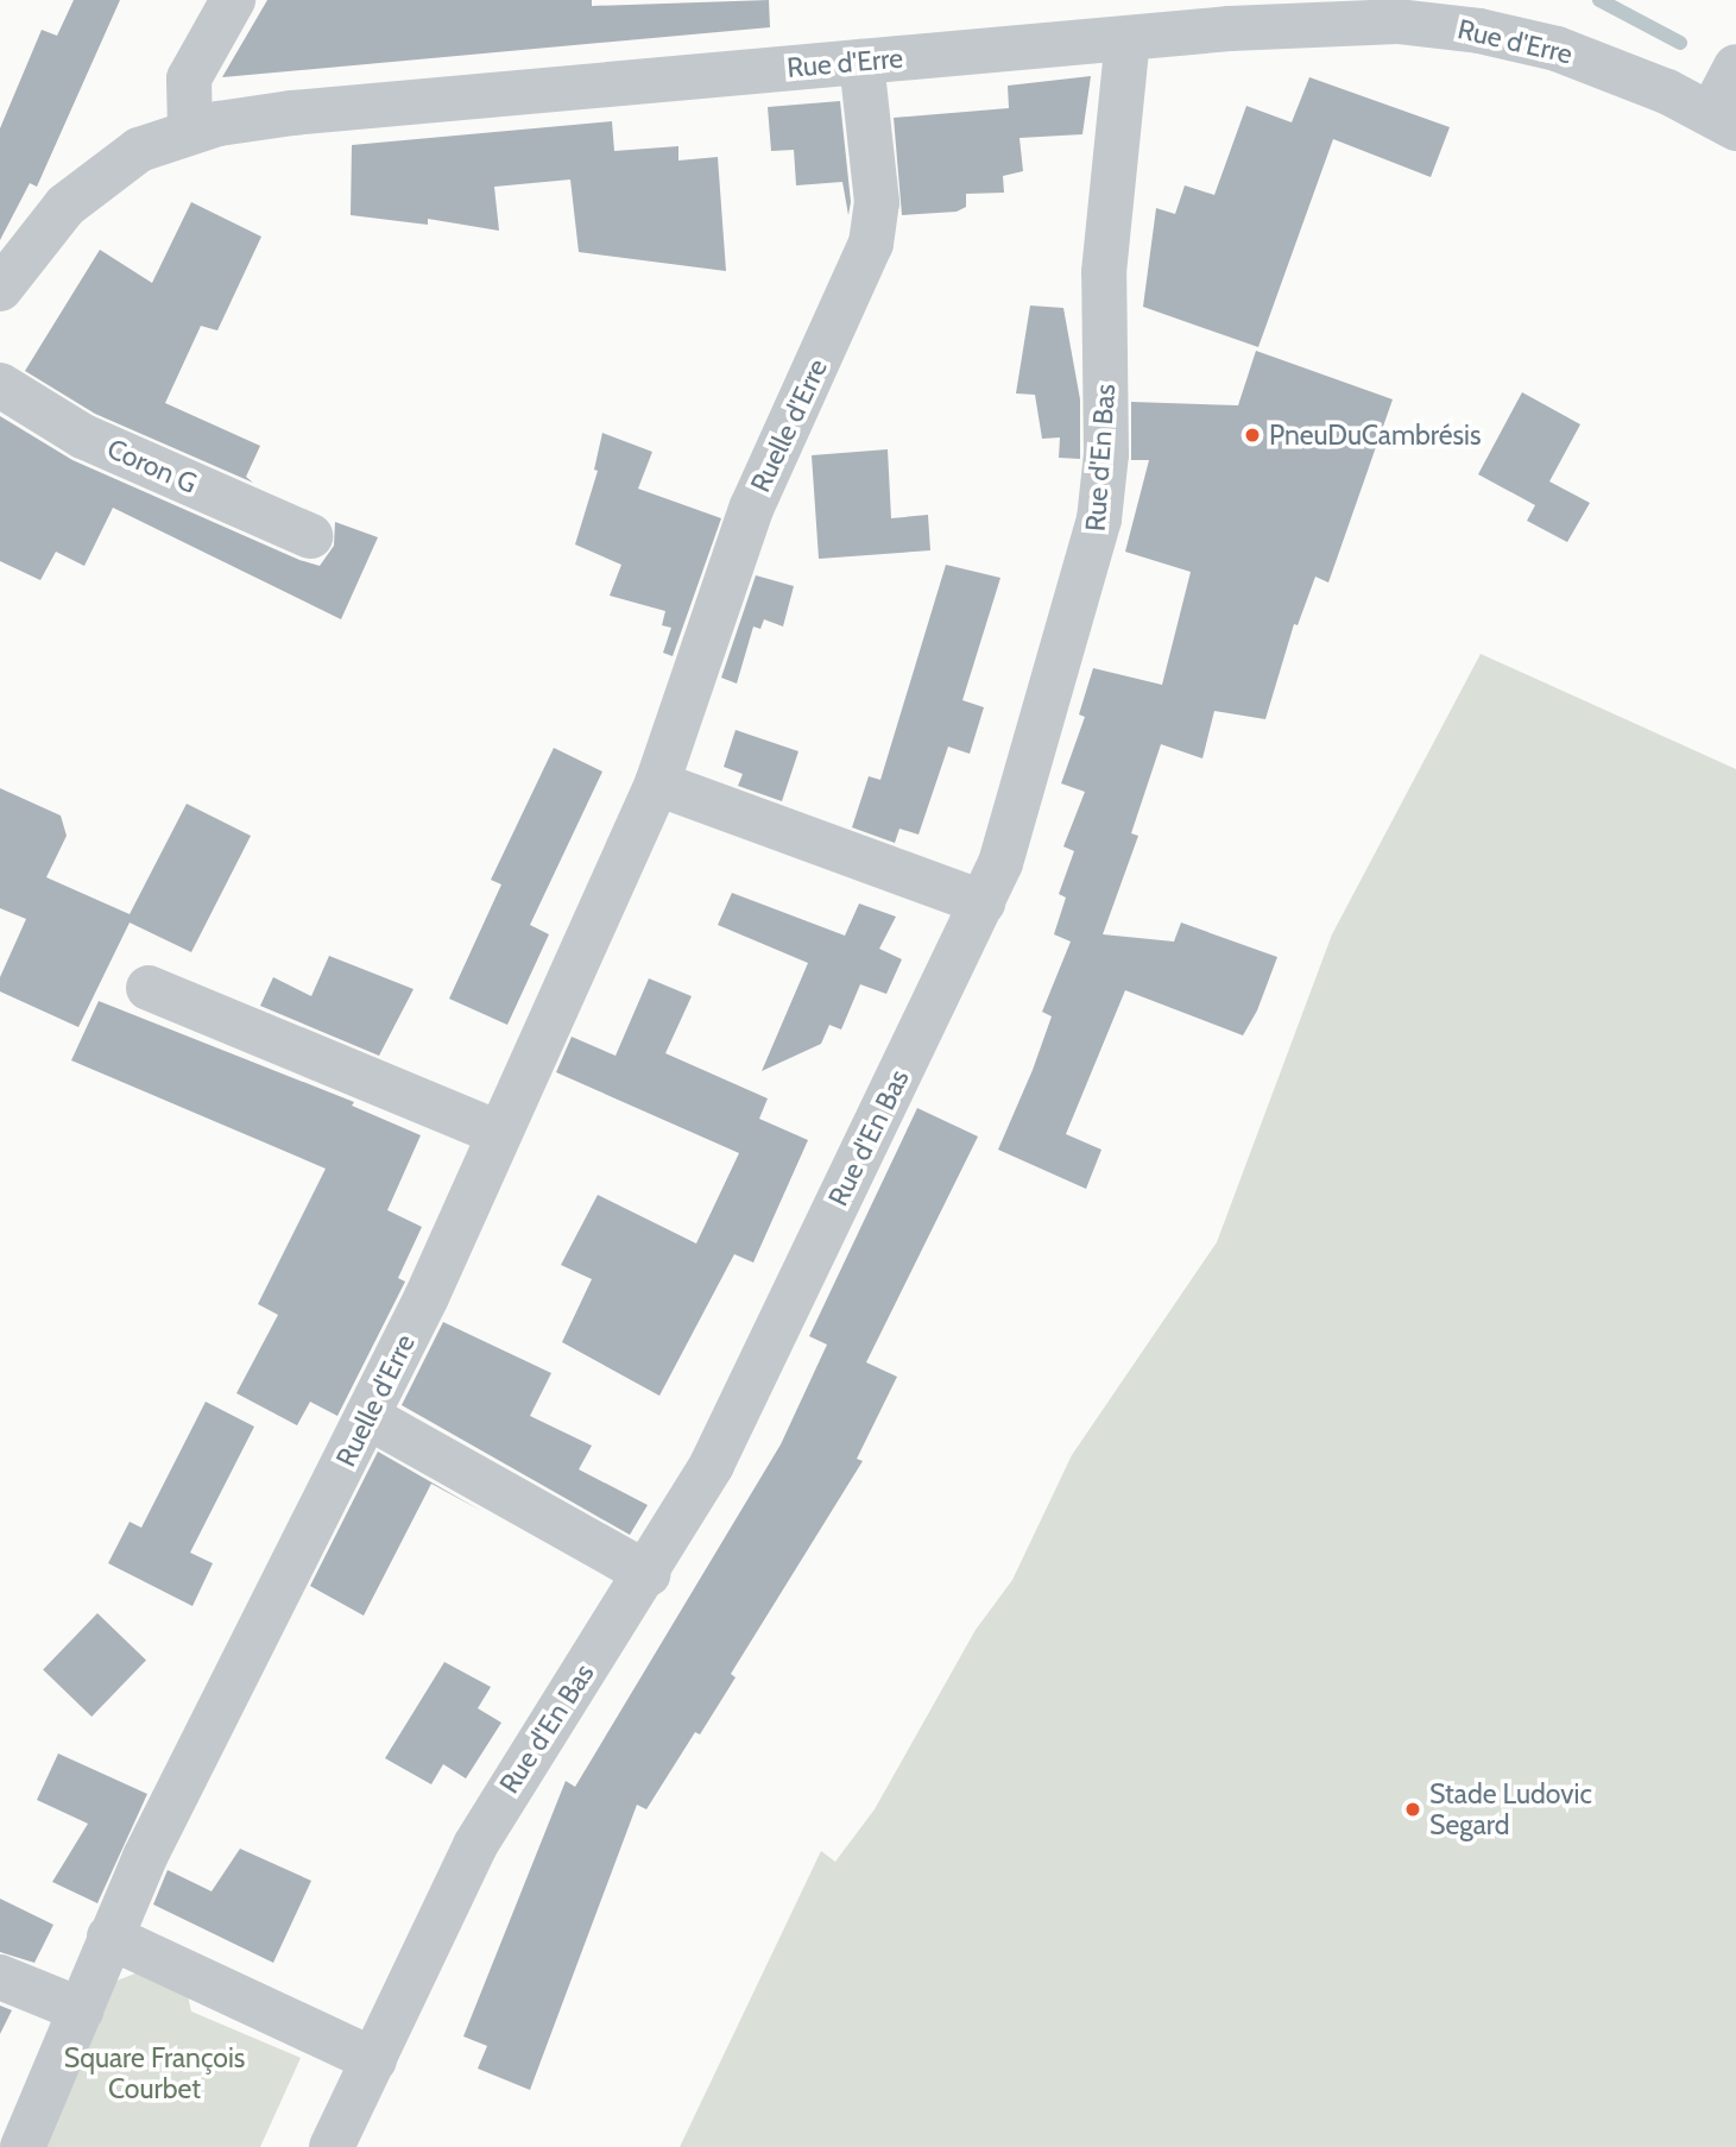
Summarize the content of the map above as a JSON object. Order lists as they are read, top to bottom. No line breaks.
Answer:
{"streets":{"street":["Rue d'Erre","Ruelle d'Erre","Rue d'En Bas","Coron G"]},"crossings":[["Rue d'Erre","Ruelle d'Erre"],["Rue d'Erre","Rue d'En Bas"]],"parks":["Square François Courbet"],"places":["PneuDuCambrésis","Stade Ludovic Segard"]}
